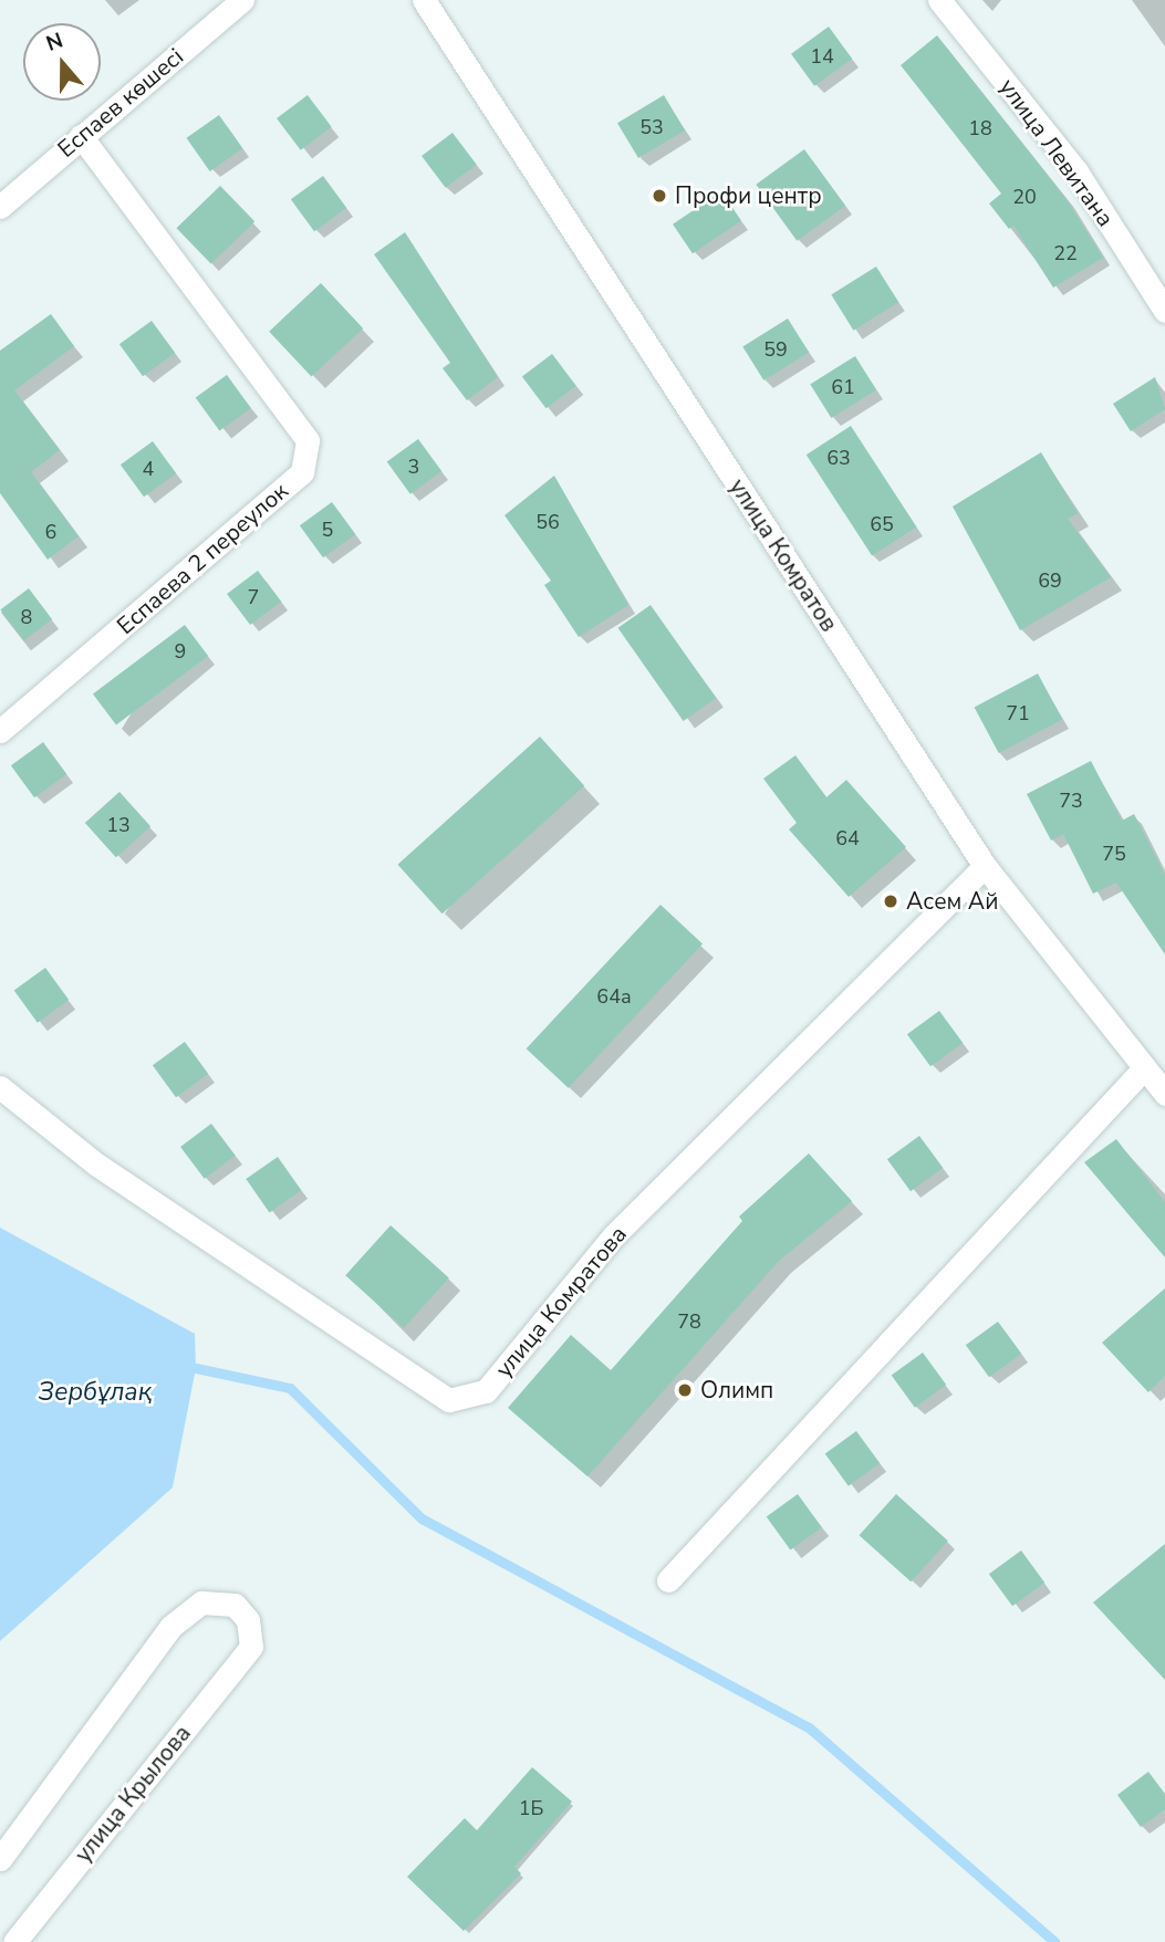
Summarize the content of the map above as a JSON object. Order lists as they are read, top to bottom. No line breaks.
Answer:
{"streets":{"street":["Еспаев көшесі","улица Левитана","улица Комратов","Еспаева 2 переулок","улица Комратова","улица Крылова"]},"crossings":[["Еспаев көшесі","Еспаева 2 переулок"],["улица Комратов","улица Комратова"]],"water":["Зербұлақ"],"places":["Профи центр","Асем Ай","Олимп"],"house_numbers":["14","53","18","20","22","59","61","63","3","4","56","65","5","6","69","7","8","9","71","73","13","64","75","64а","78","1Б"],"north":"top"}
